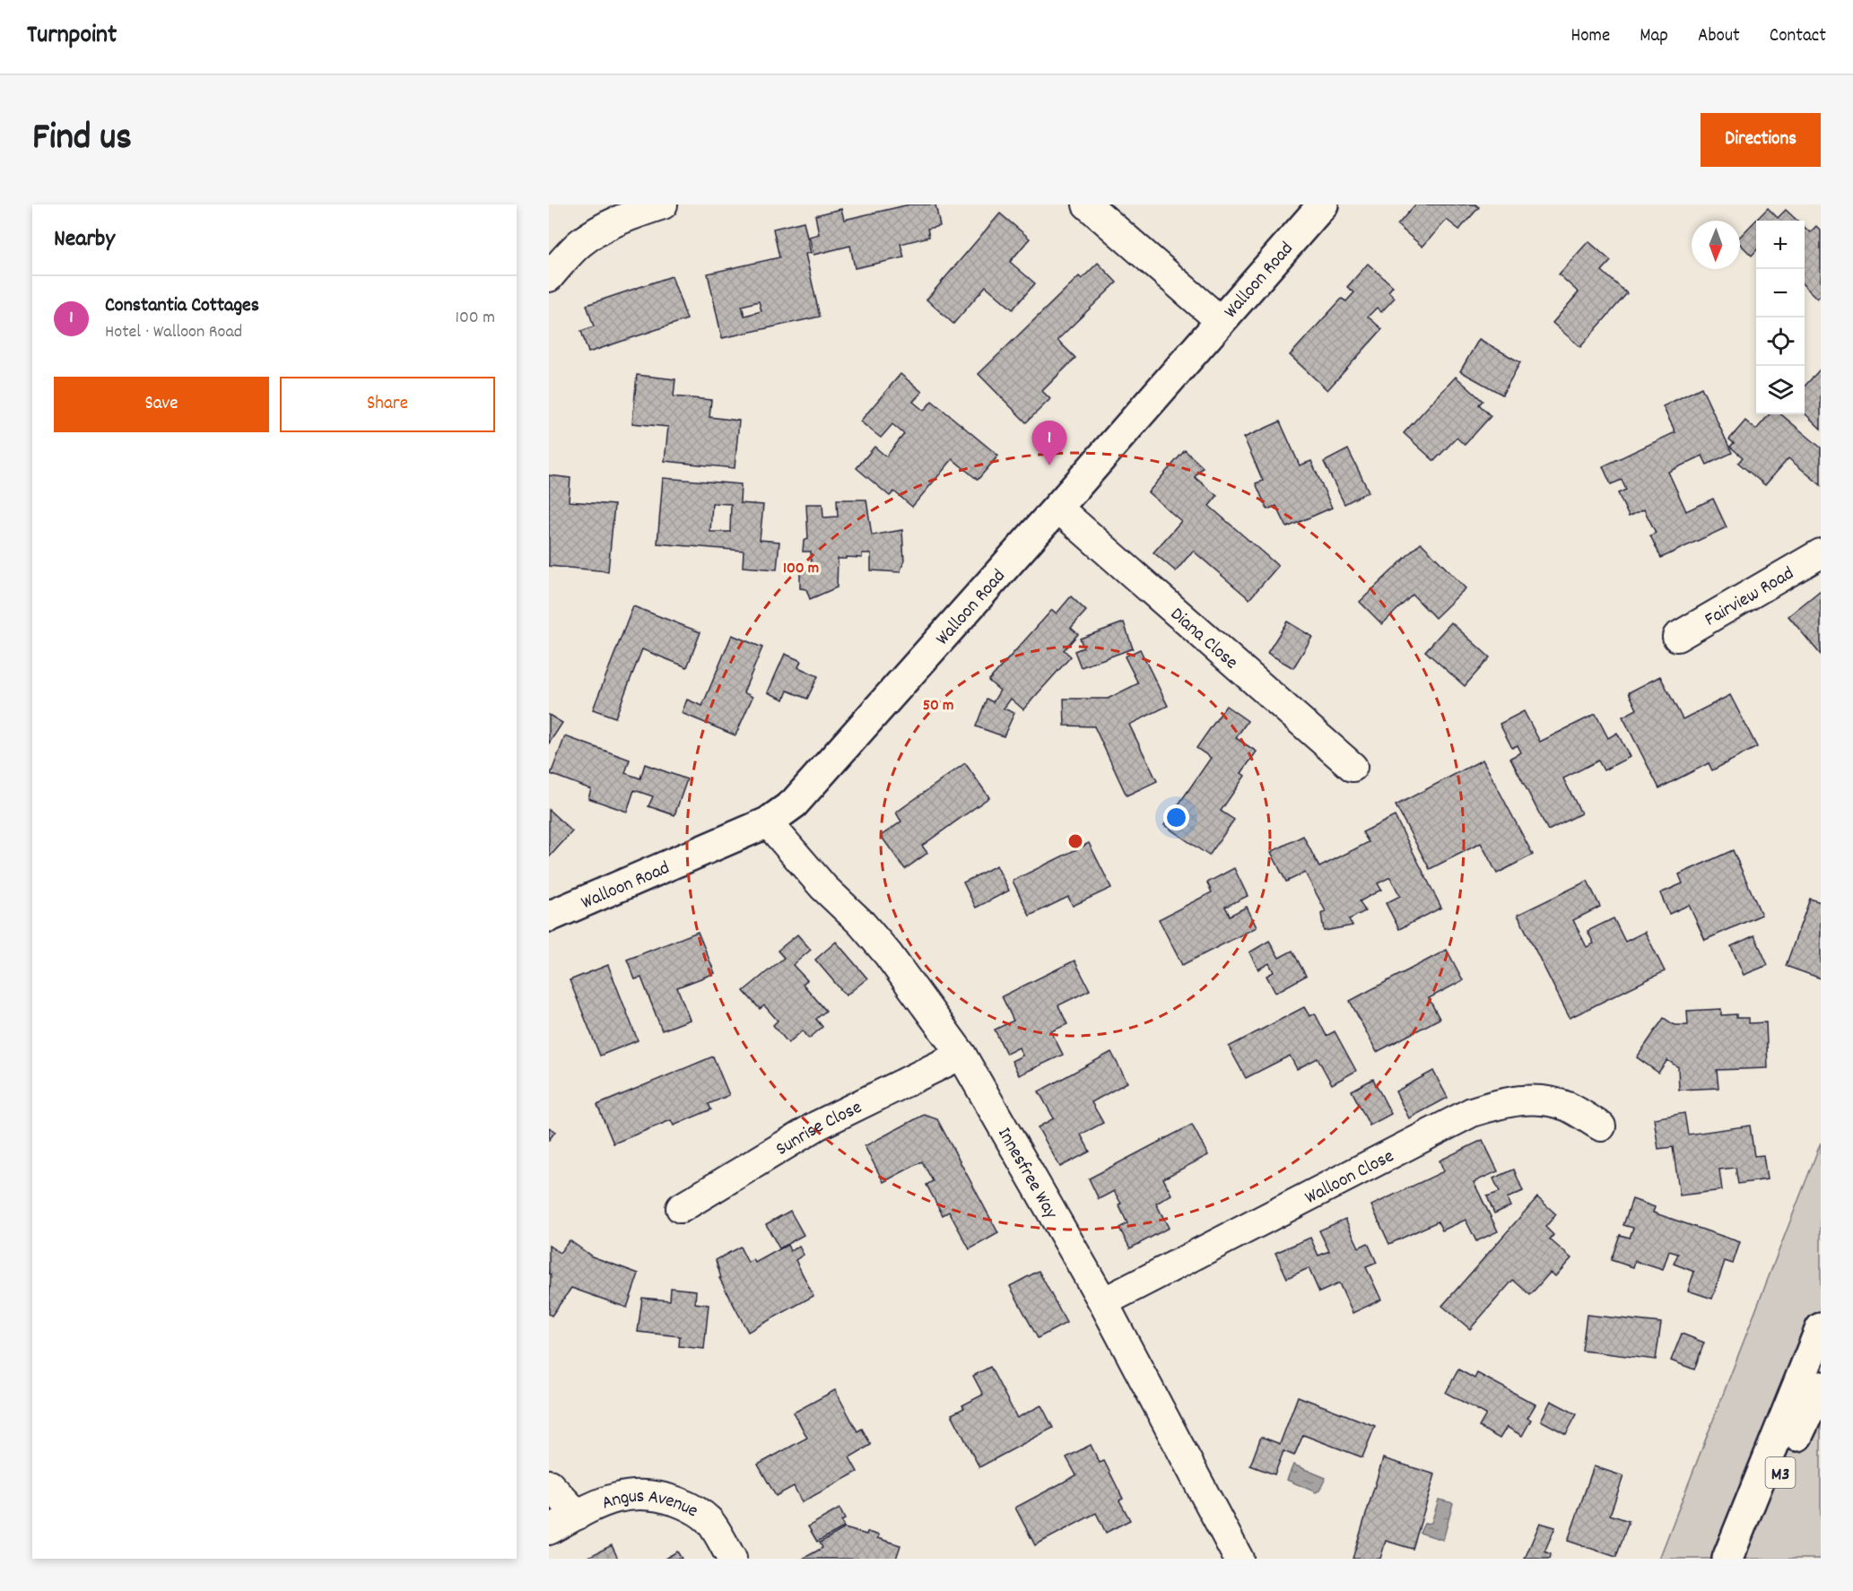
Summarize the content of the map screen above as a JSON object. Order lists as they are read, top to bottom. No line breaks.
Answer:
{"streets":{"main road":["Walloon Road","M3"],"street":["Fairview Road","Diana Close","Sunrise Close","Innesfree Way","Walloon Close","Angus Avenue"]},"crossings":[["Walloon Road","Diana Close"],["Walloon Road","Innesfree Way"],["Sunrise Close","Innesfree Way"],["Innesfree Way","Walloon Close"]],"north":"bottom","page":{"header":"Turnpoint","nav":["Home","Map","About","Contact"],"title":"Find us","buttons":["Directions",["Save","Share"]],"heading":"Nearby","map_buttons":["+","−"],"list":[{"mark":"1","name":"Constantia Cottages","note":"Hotel · Walloon Road","value":"100 m"}],"pins":"1"},"rings":["100 m","50 m"]}
